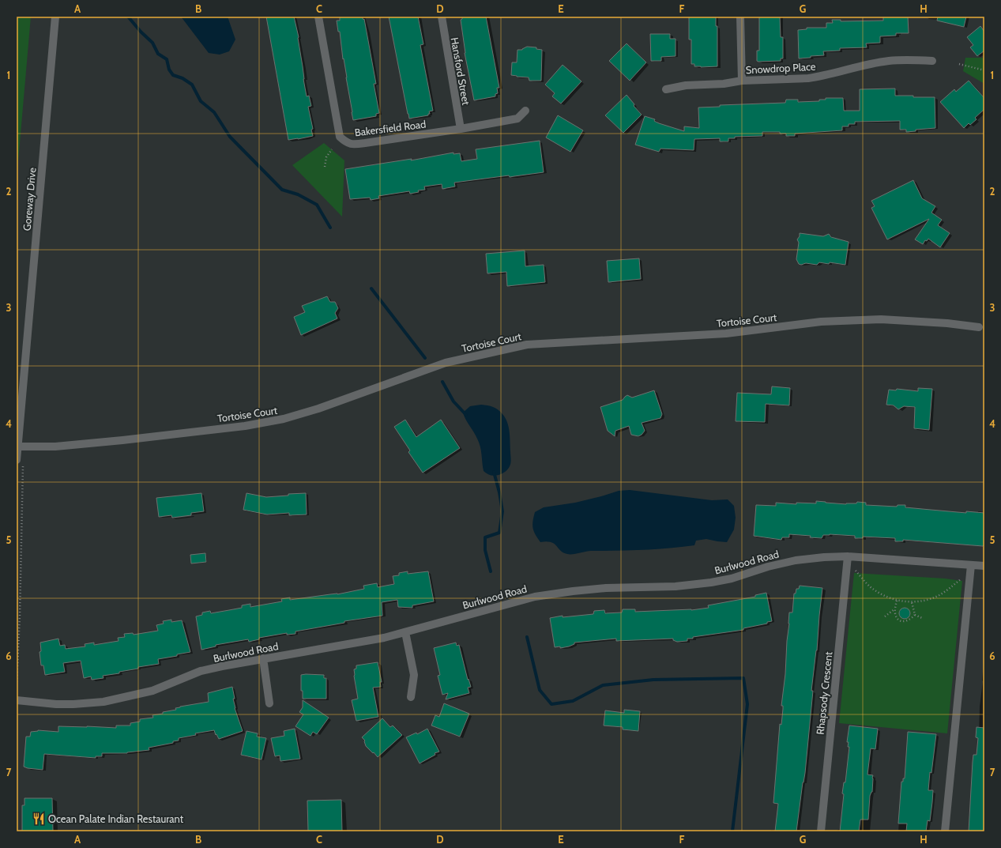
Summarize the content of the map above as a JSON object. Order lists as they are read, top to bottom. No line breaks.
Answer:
{"streets":{"street":["Snowdrop Place","Hansford Street","Bakersfield Road","Goreway Drive","Tortoise Court","Burlwood Road","Rhapsody Crescent"]},"crossings":[["Hansford Street","Bakersfield Road"],["Goreway Drive","Tortoise Court"],["Burlwood Road","Rhapsody Crescent"]],"places":{"restaurant":["Ocean Palate Indian Restaurant"]},"grid":{"columns":["A","B","C","D","E","F","G","H"],"rows":["1","2","3","4","5","6","7"]}}
